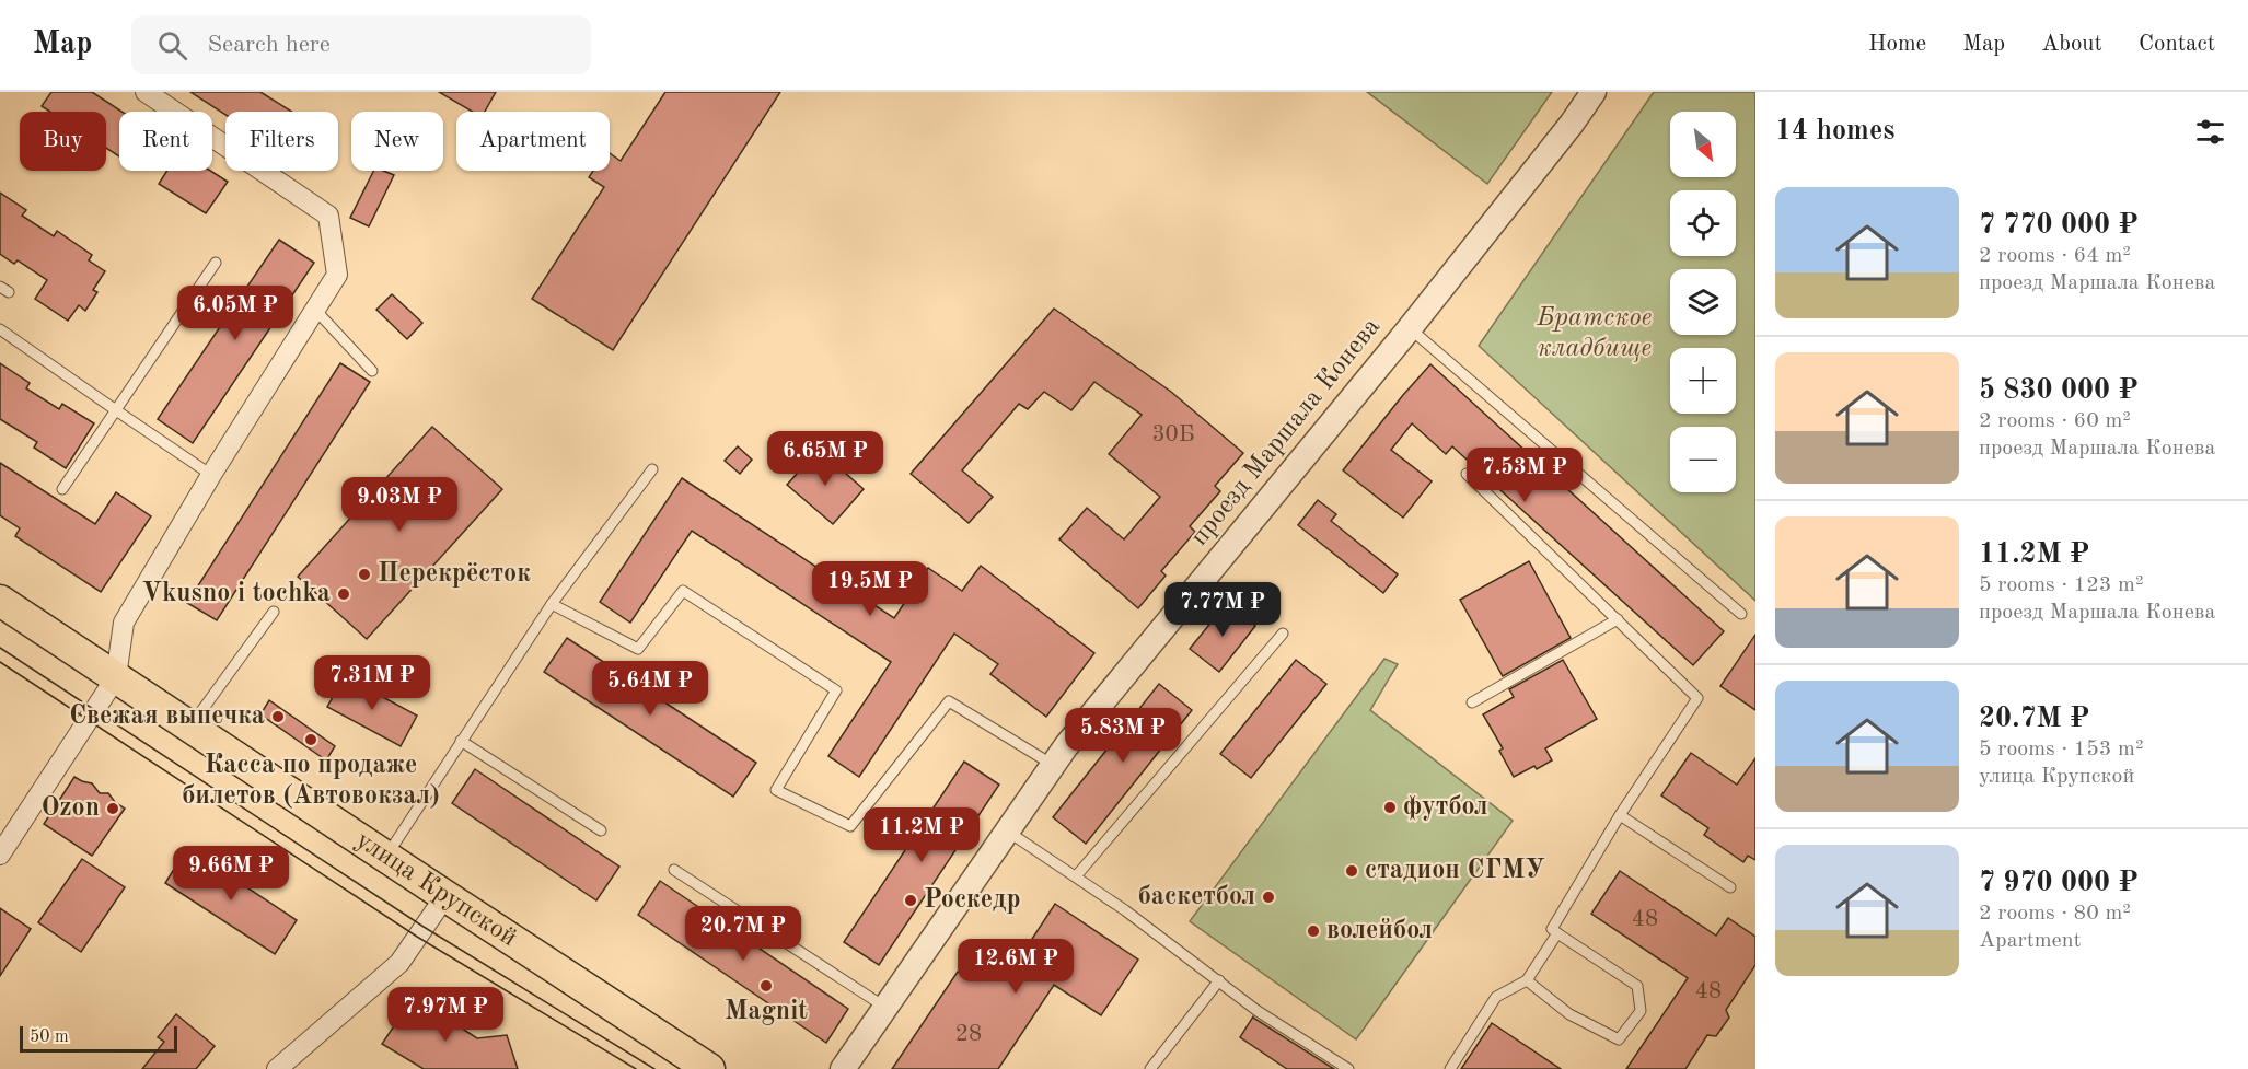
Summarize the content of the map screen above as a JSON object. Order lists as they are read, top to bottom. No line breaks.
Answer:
{"streets":{"main road":["улица Крупской"],"street":["проезд Маршала Конева"]},"parks":["Братское кладбище"],"places":["Перекрёсток","Vkusno i tochka","Свежая выпечка","Касса по продаже билетов (Автовокзал)","футбол","Ozon","стадион СГМУ","баскетбол","Роскедр","волейбол","Magnit"],"house_numbers":["30Б","48","48","28"],"scale_bar":"50 m","north":"bottom right","page":{"header":"Map","search":"Search here","nav":["Home","Map","About","Contact"],"heading":"14 homes","map_buttons":["+","−"],"chip":["Buy","Rent","Filters","New","Apartment"],"list":[{"name":"7 770 000 ₽","note":"2 rooms · 64 m² · проезд Маршала Конева"},{"name":"5 830 000 ₽","note":"2 rooms · 60 m² · проезд Маршала Конева"},{"name":"11.2M ₽","note":"5 rooms · 123 m² · проезд Маршала Конева"},{"name":"20.7M ₽","note":"5 rooms · 153 m² · улица Крупской"},{"name":"7 970 000 ₽","note":"2 rooms · 80 m² · Apartment"}],"price":["6.05M ₽","6.65M ₽","7.53M ₽","9.03M ₽","19.5M ₽","7.77M ₽","7.31M ₽","5.64M ₽","5.83M ₽","11.2M ₽","9.66M ₽","20.7M ₽","12.6M ₽","7.97M ₽"],"scale":"50 m"}}
